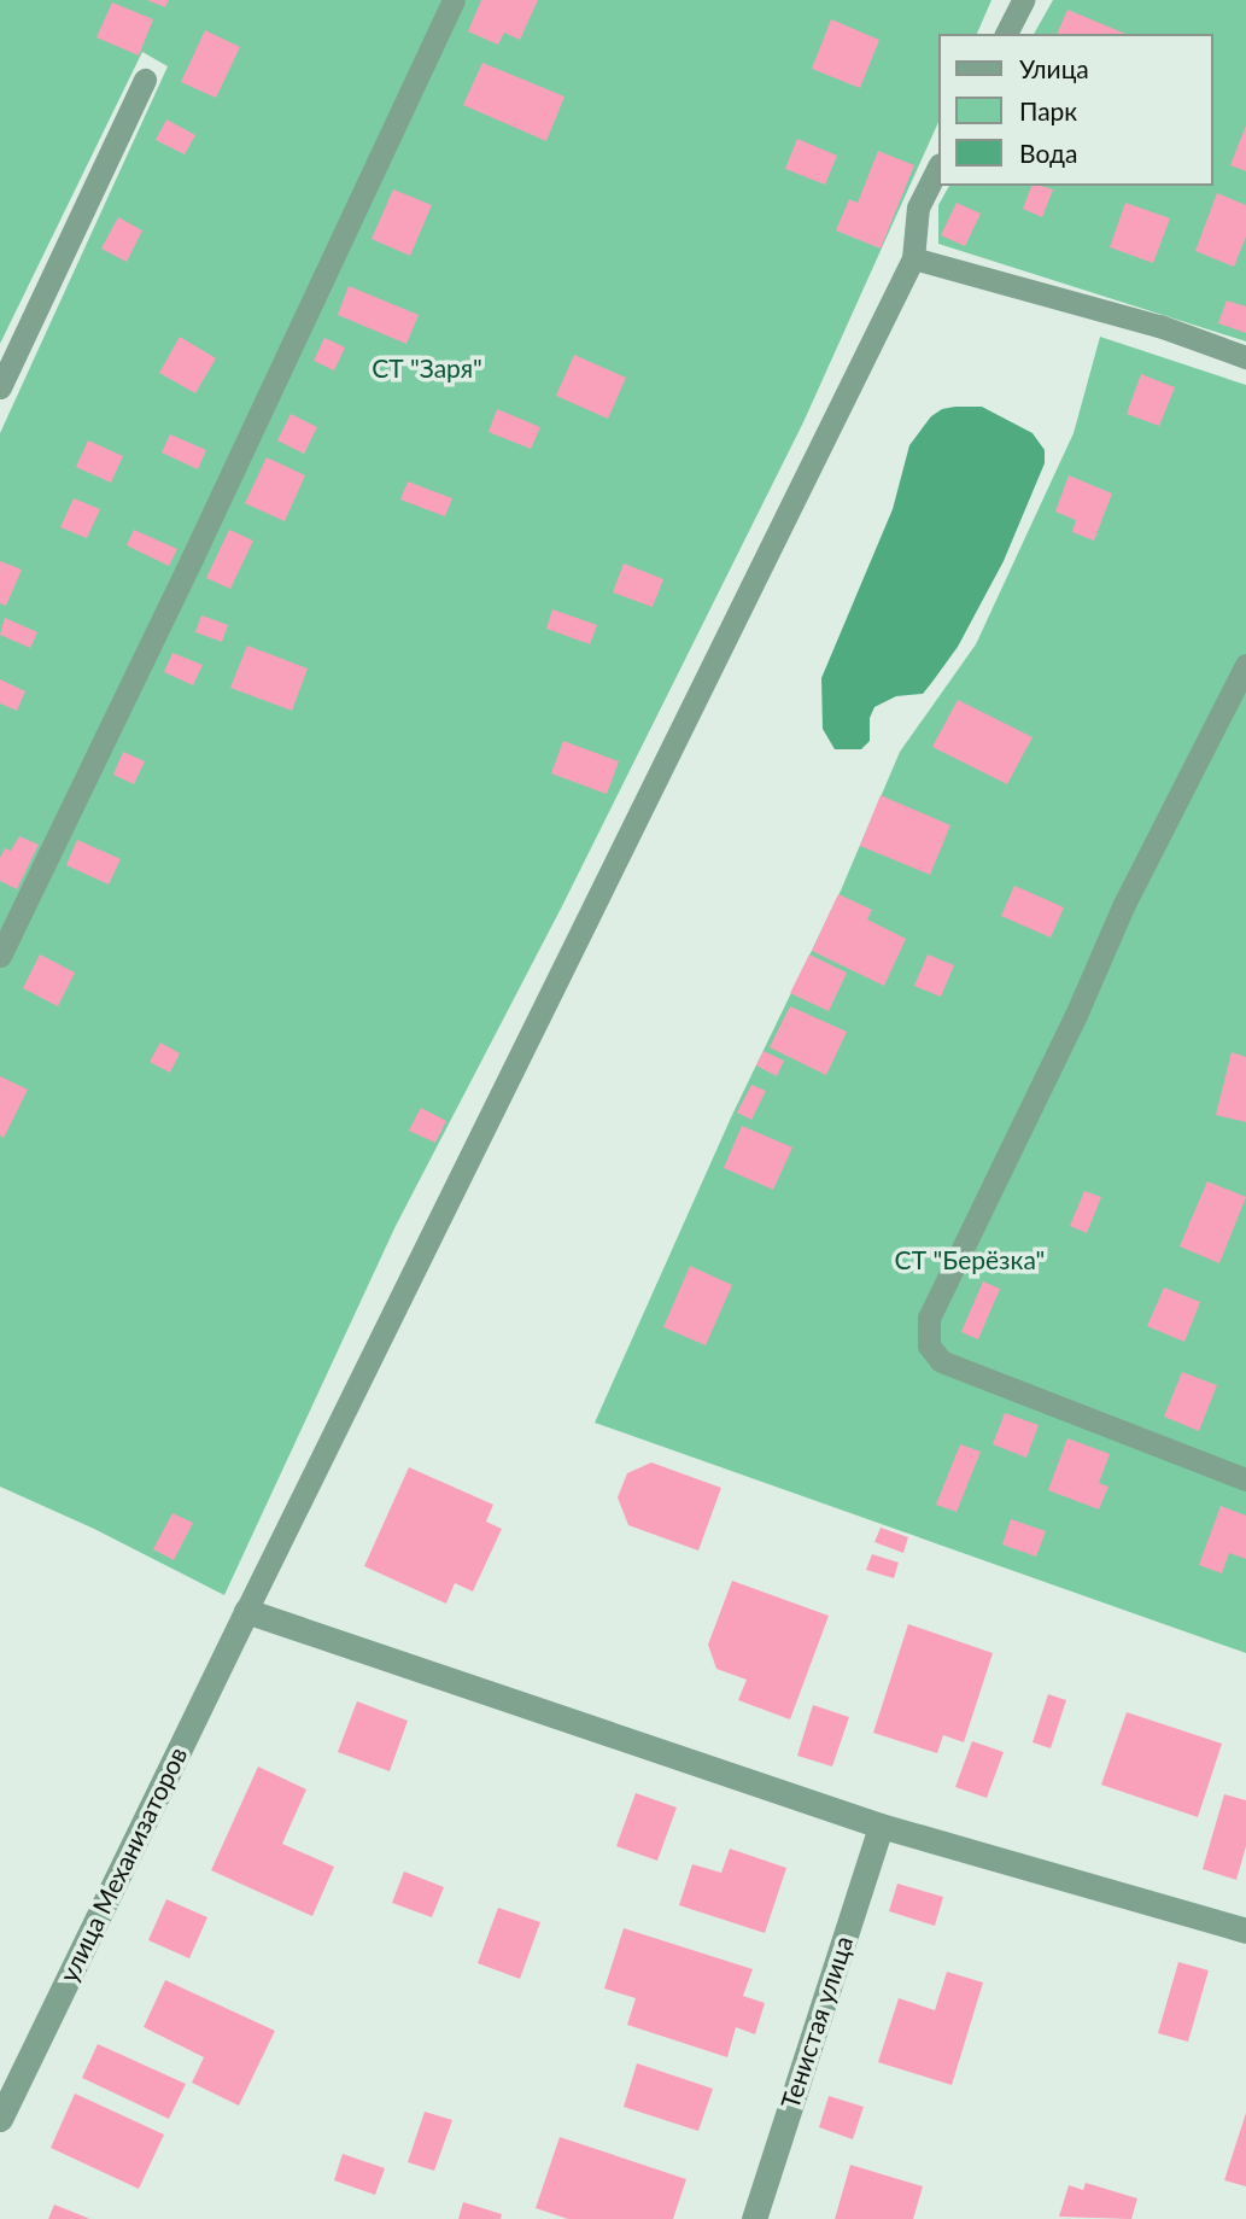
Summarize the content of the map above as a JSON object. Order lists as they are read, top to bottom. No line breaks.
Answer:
{"streets":{"street":["улица Механизаторов","Тенистая улица"]},"parks":["СТ \"Заря\"","СТ \"Берёзка\""],"legend":["Улица","Парк","Вода"]}
